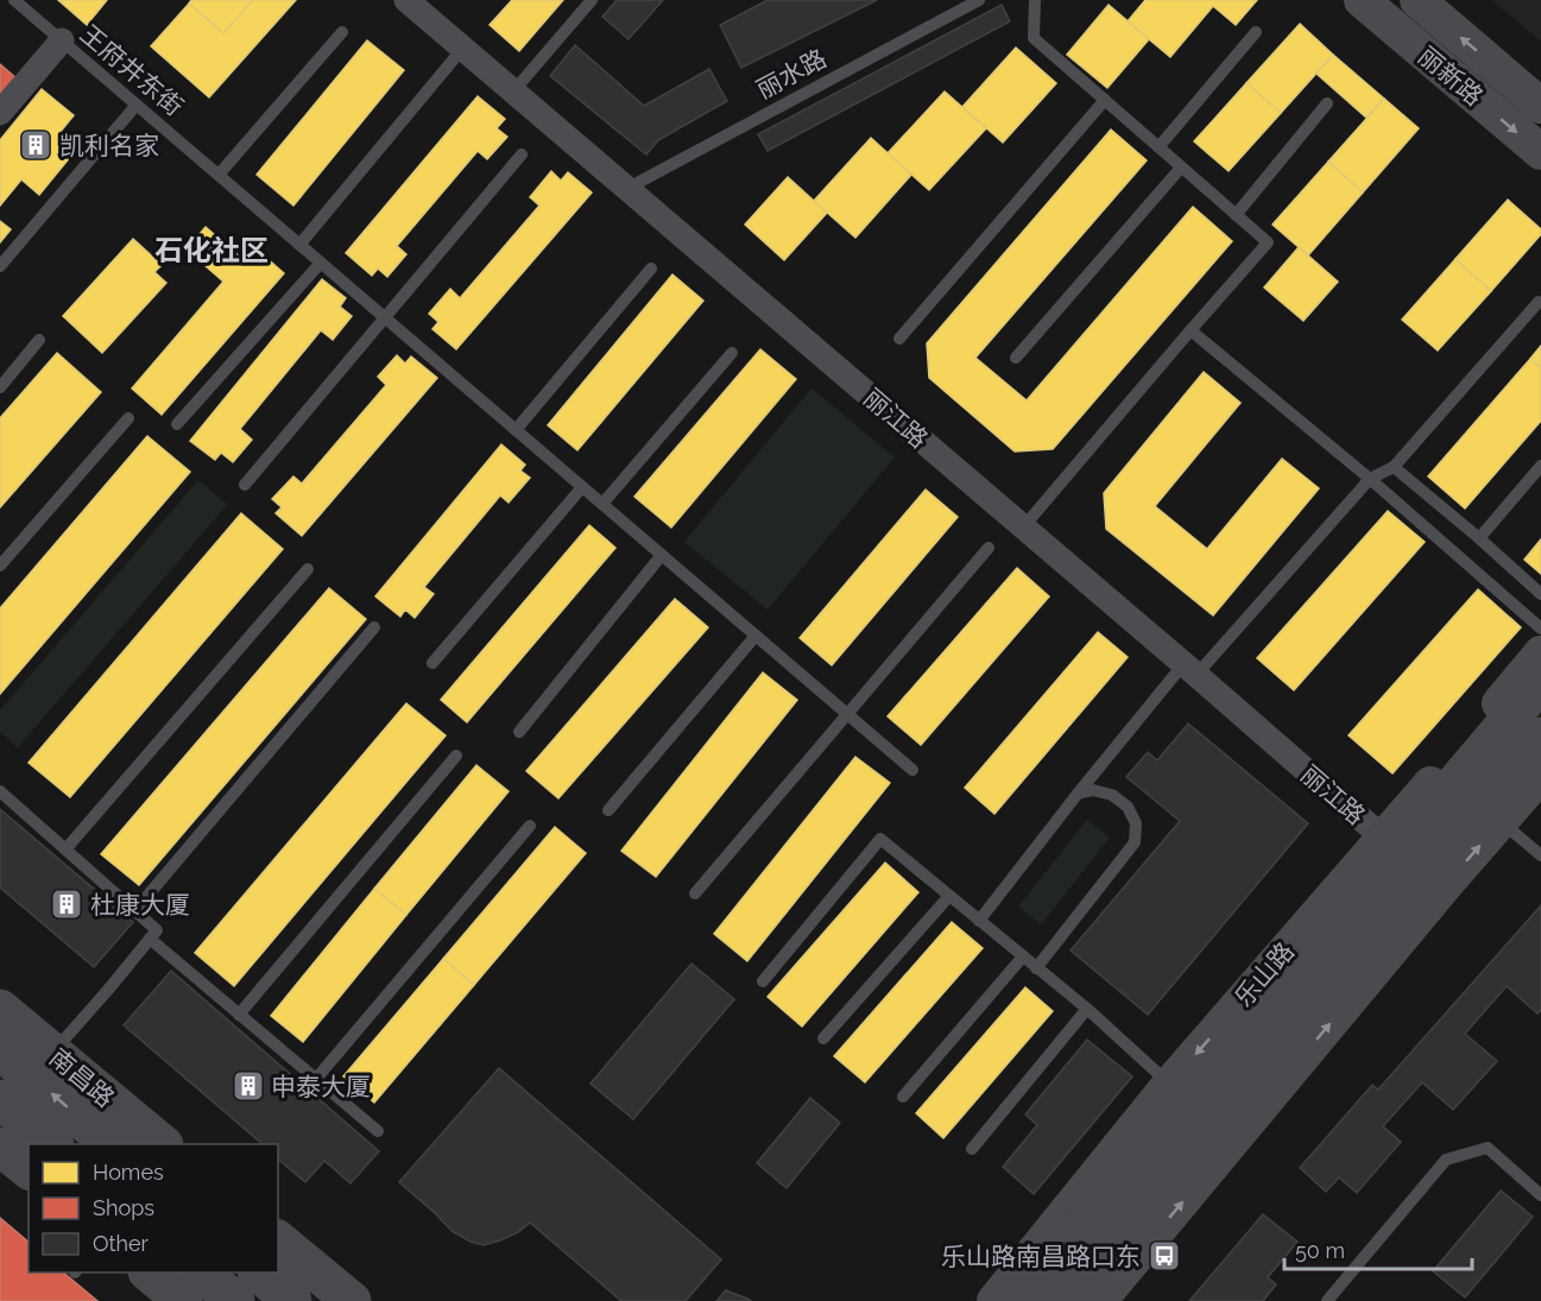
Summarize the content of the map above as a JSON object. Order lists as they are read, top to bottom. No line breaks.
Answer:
{"streets":{"main road":["丽新路","乐山路","南昌路"],"street":["丽江路"],"lane":["王府井东街","丽水路"]},"crossings":[["丽水路","丽江路"],["丽江路","乐山路"]],"districts":["石化社区"],"places":{"building":["凯利名家","杜康大厦","申泰大厦"],"bus stop":["乐山路南昌路口东"]},"legend":["Homes","Shops","Other"],"scale_bar":"50 m"}
